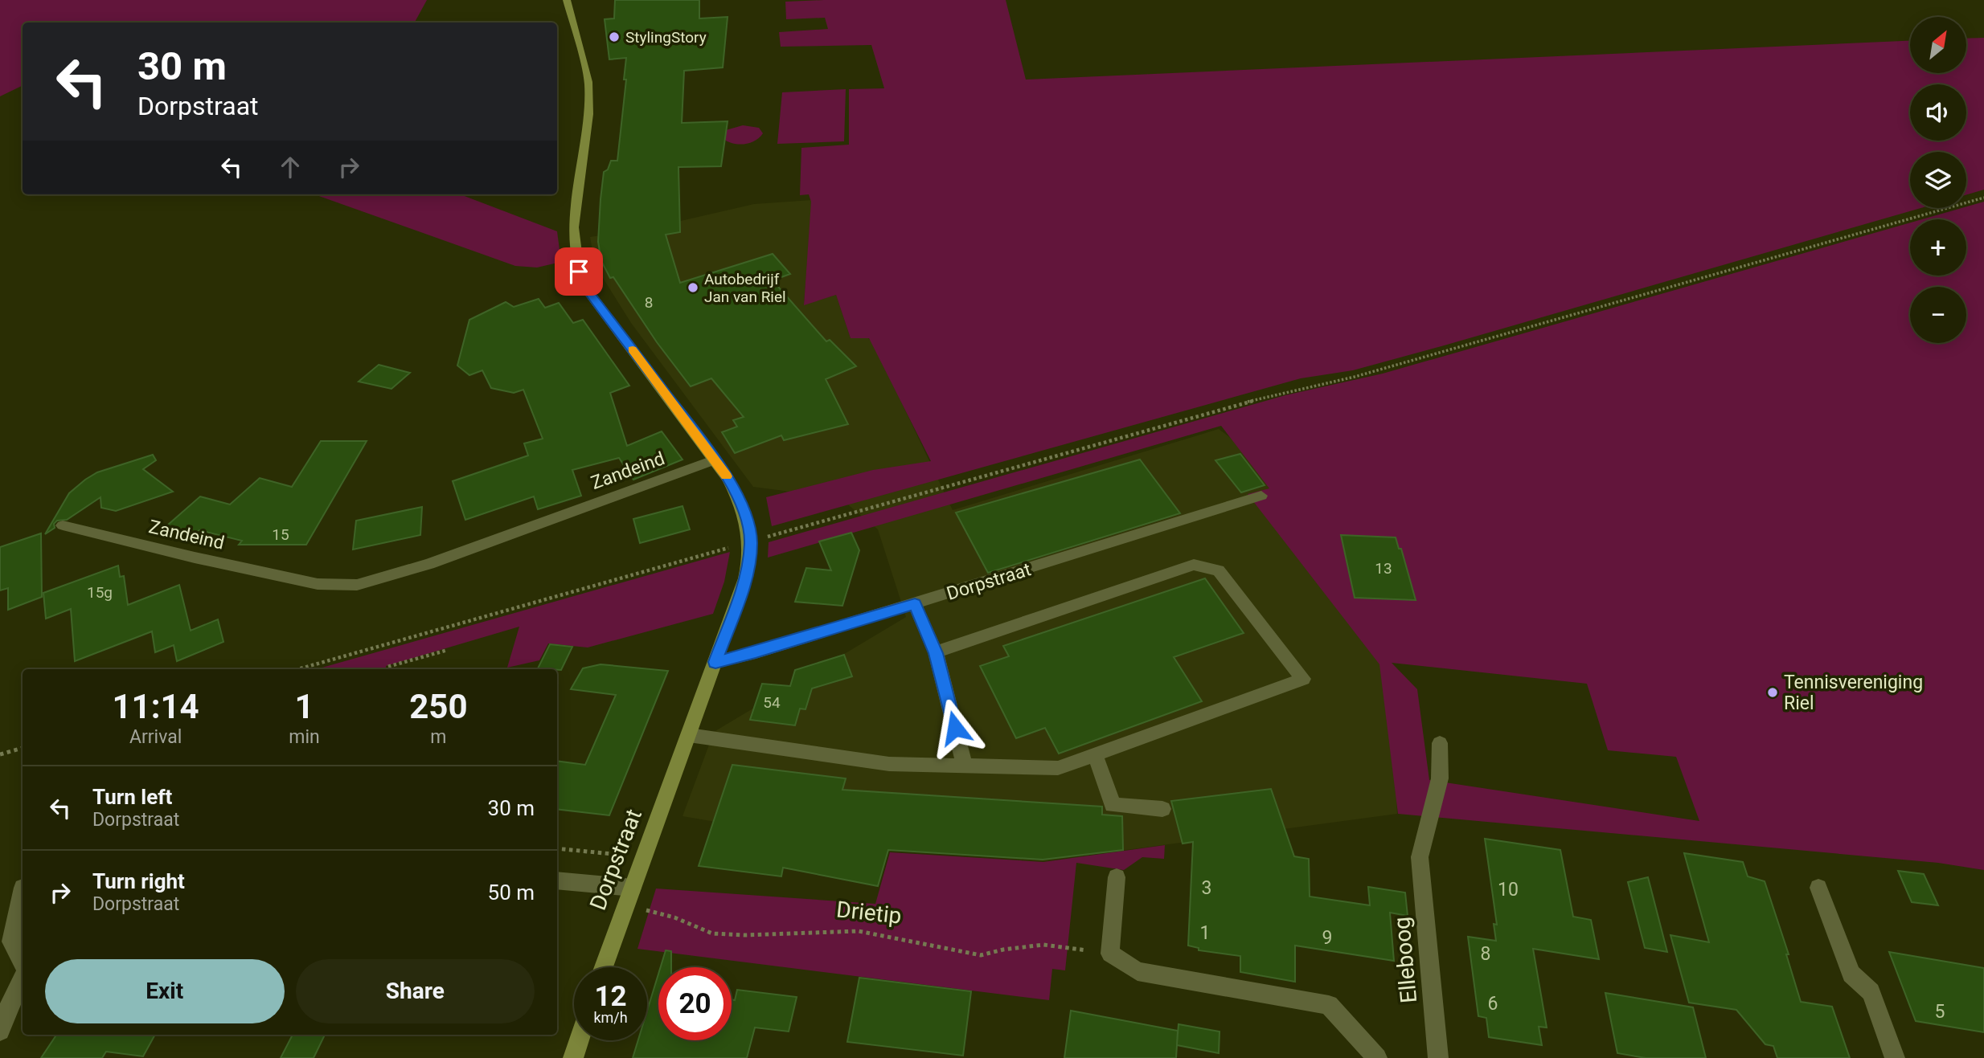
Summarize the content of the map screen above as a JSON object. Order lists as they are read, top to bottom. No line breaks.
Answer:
{"streets":{"street":["Zandeind","Dorpstraat","Elleboog"],"path":["Drietip"]},"crossings":[["Zandeind","Dorpstraat"],["Dorpstraat","Drietip"]],"places":["StylingStory","Autobedrijf Jan van Riel","Tennisvereniging Riel"],"house_numbers":["8","15","13","15g","54","3","10","1","9","8","6","5"],"north":"top right","page":{"map_buttons":["+","−"],"turn":["30 m","Dorpstraat"],"eta":["11:14","Arrival","1","min","250","m"],"list":[{"name":"Turn left","note":"Dorpstraat","value":"30 m"},{"name":"Turn right","note":"Dorpstraat","value":"50 m"}],"buttons":["Exit","Share"],"speed":"12 km/h","limit":"20"}}
